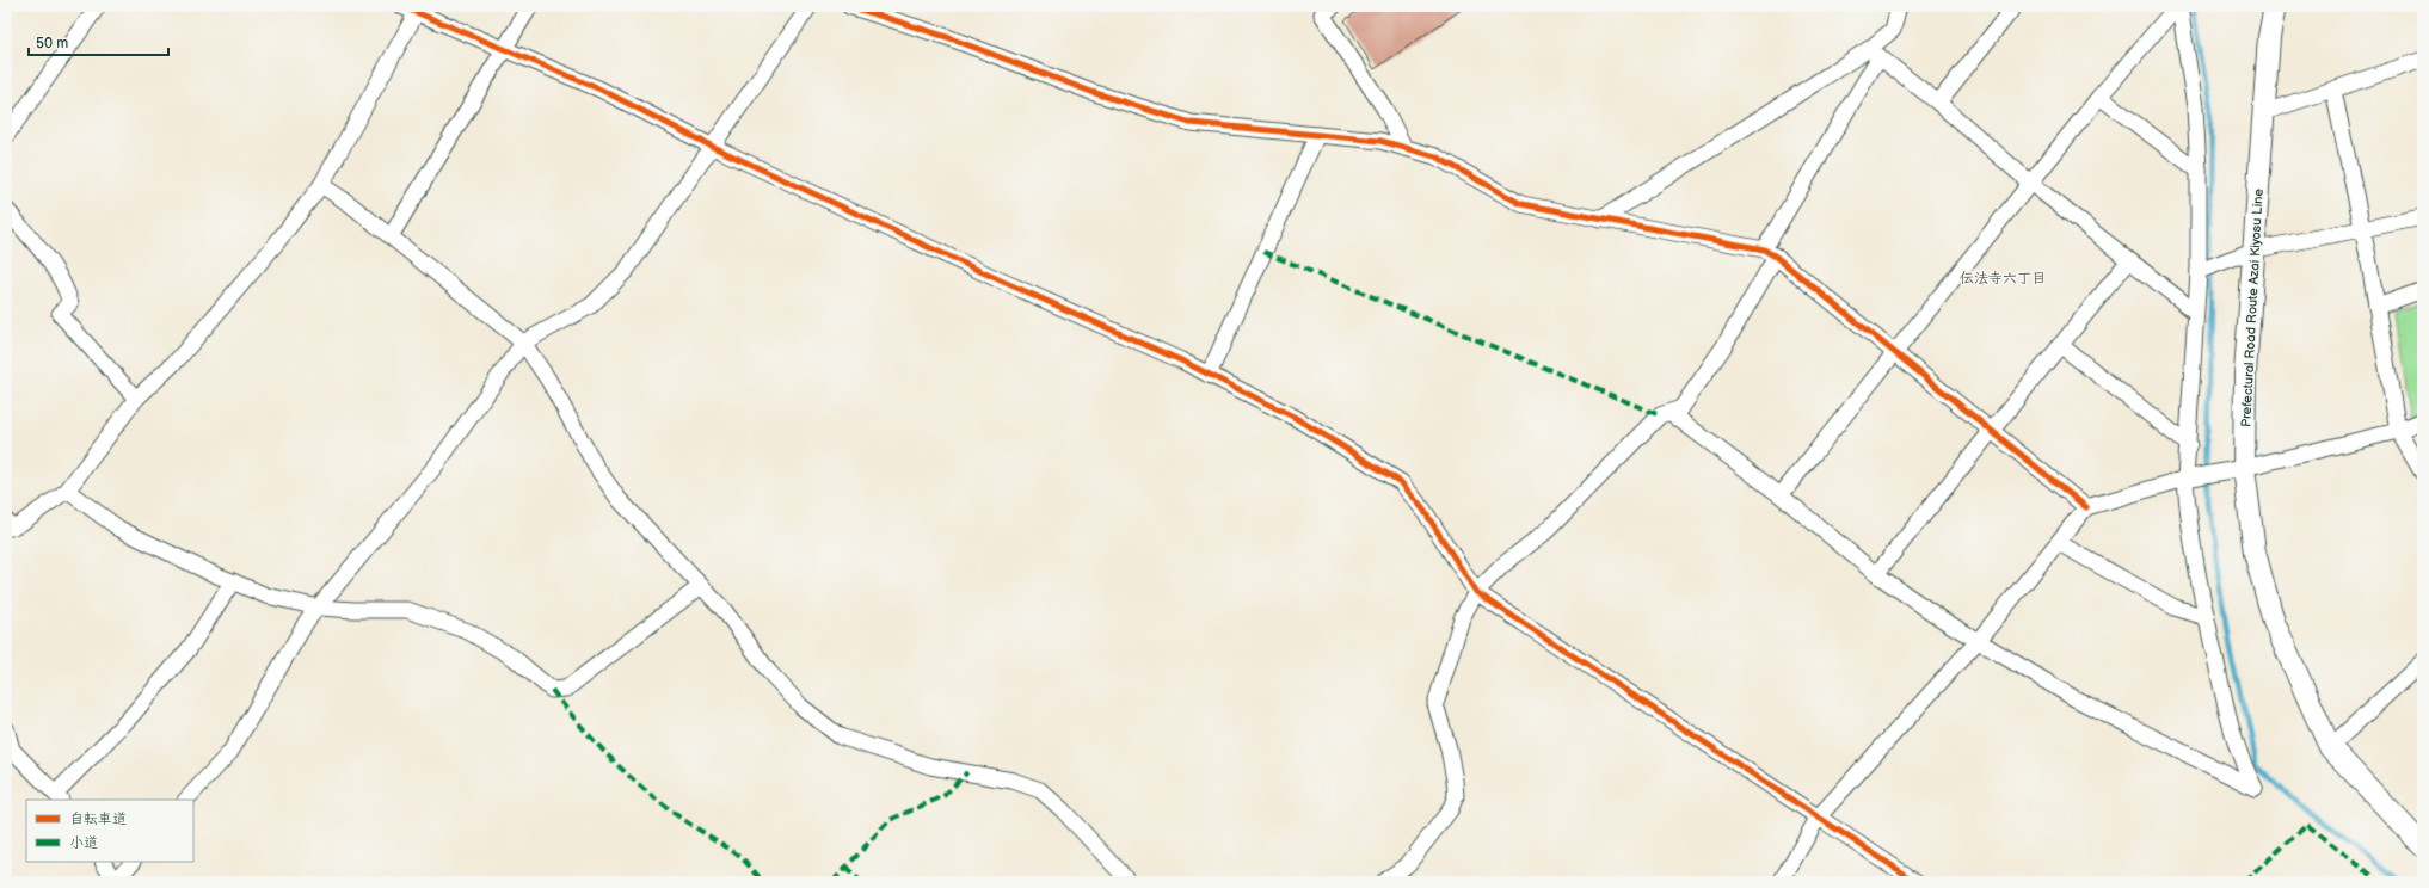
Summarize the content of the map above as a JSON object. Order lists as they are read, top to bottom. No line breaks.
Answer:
{"streets":{"main road":["Prefectural Road Route Azai Kiyosu Line"]},"districts":["伝法寺六丁目"],"legend":["自転車道","小道"],"scale_bar":"50 m"}
